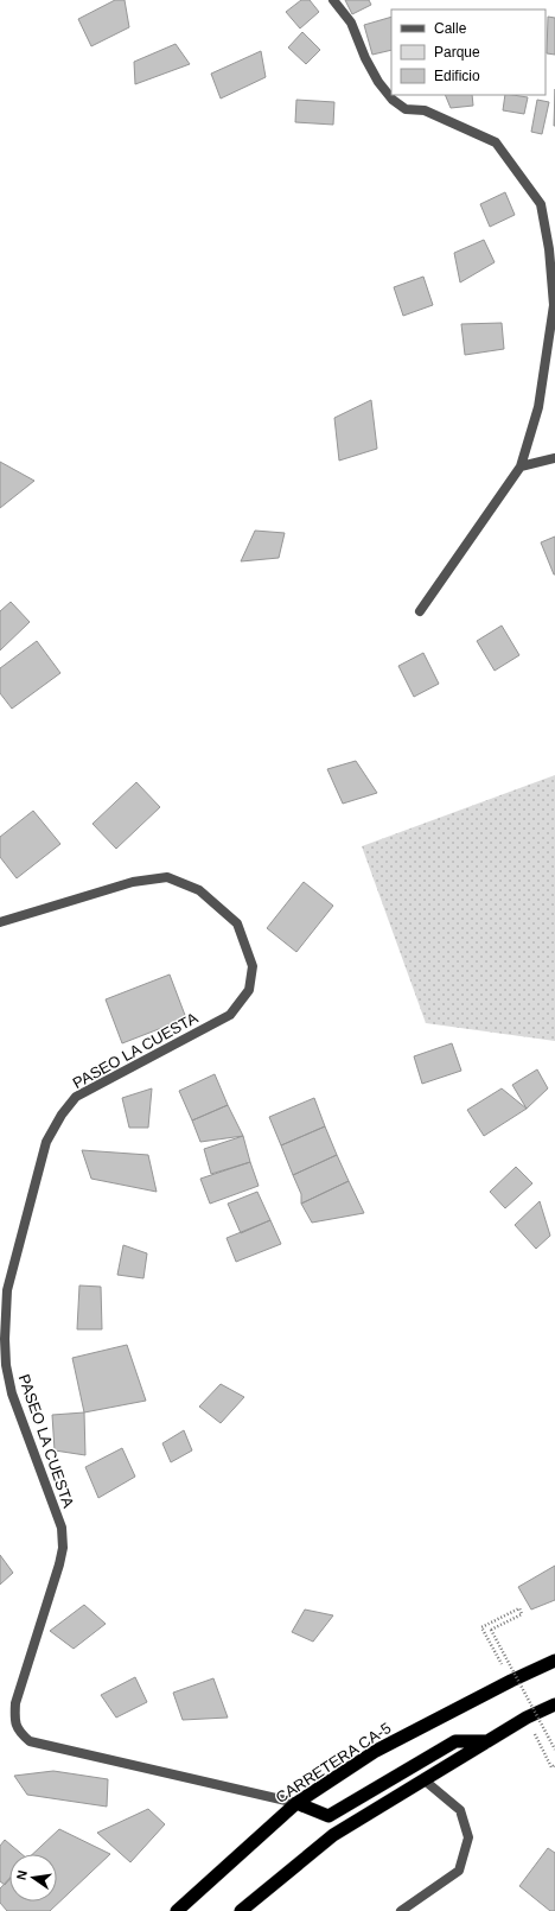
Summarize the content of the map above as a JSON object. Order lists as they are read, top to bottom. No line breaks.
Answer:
{"streets":{"highway":["CARRETERA CA-5"],"street":["PASEO LA CUESTA"]},"crossings":[["PASEO LA CUESTA","CARRETERA CA-5"]],"legend":["Calle","Parque","Edificio"],"north":"left"}
